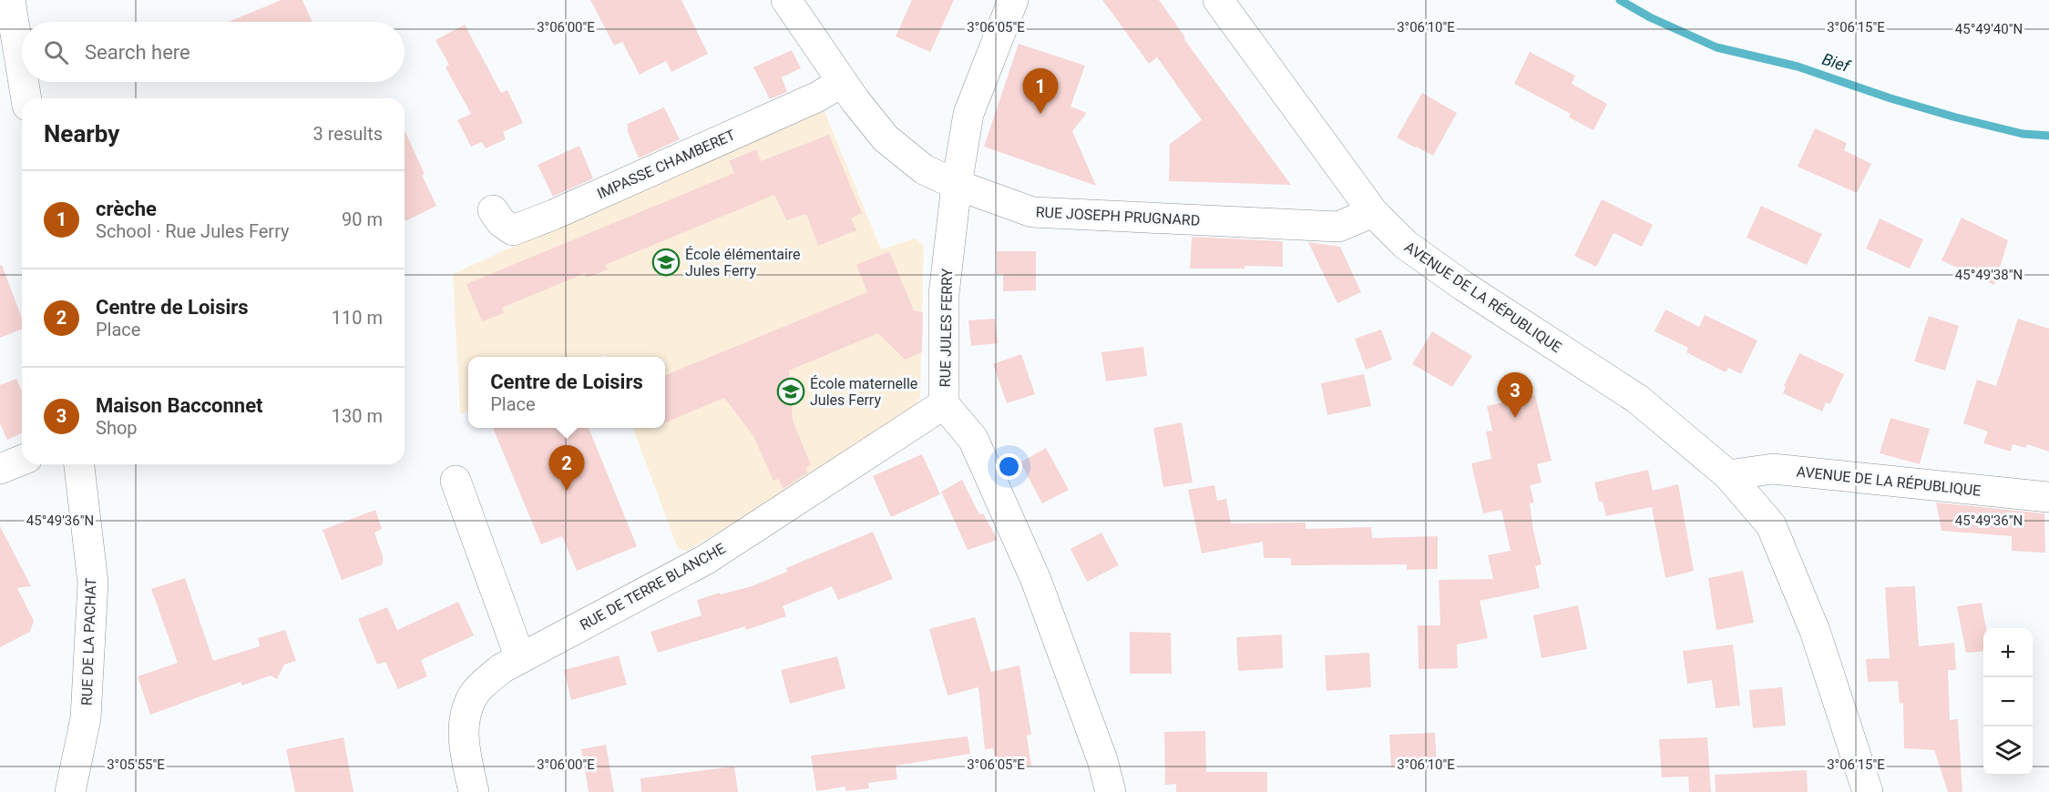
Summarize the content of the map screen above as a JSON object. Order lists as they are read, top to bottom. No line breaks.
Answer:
{"streets":{"street":["IMPASSE CHAMBERET","RUE JOSEPH PRUGNARD","AVENUE DE LA RÉPUBLIQUE","RUE JULES FERRY","RUE DE TERRE BLANCHE","RUE DE LA PACHAT"]},"crossings":[["IMPASSE CHAMBERET","RUE JOSEPH PRUGNARD"],["RUE JOSEPH PRUGNARD","AVENUE DE LA RÉPUBLIQUE"],["RUE JOSEPH PRUGNARD","RUE JULES FERRY"],["RUE JULES FERRY","RUE DE TERRE BLANCHE"]],"water":["Bief"],"places":{"school or university":["École élémentaire Jules Ferry","École maternelle Jules Ferry"]},"page":{"search":"Search here","pins":["1","3","2"],"heading":["Nearby","3 results"],"list":[{"mark":"1","name":"crèche","note":"School · Rue Jules Ferry","value":"90 m"},{"mark":"2","name":"Centre de Loisirs","note":"Place","value":"110 m"},{"mark":"3","name":"Maison Bacconnet","note":"Shop","value":"130 m"}],"popup":["Centre de Loisirs","Place"],"map_buttons":["+","−"]},"coordinates":["3°06'00\"E","3°06'05\"E","3°06'10\"E","3°06'15\"E","45°49'40\"N","45°49'38\"N","45°49'36\"N","3°05'55\"E"]}
